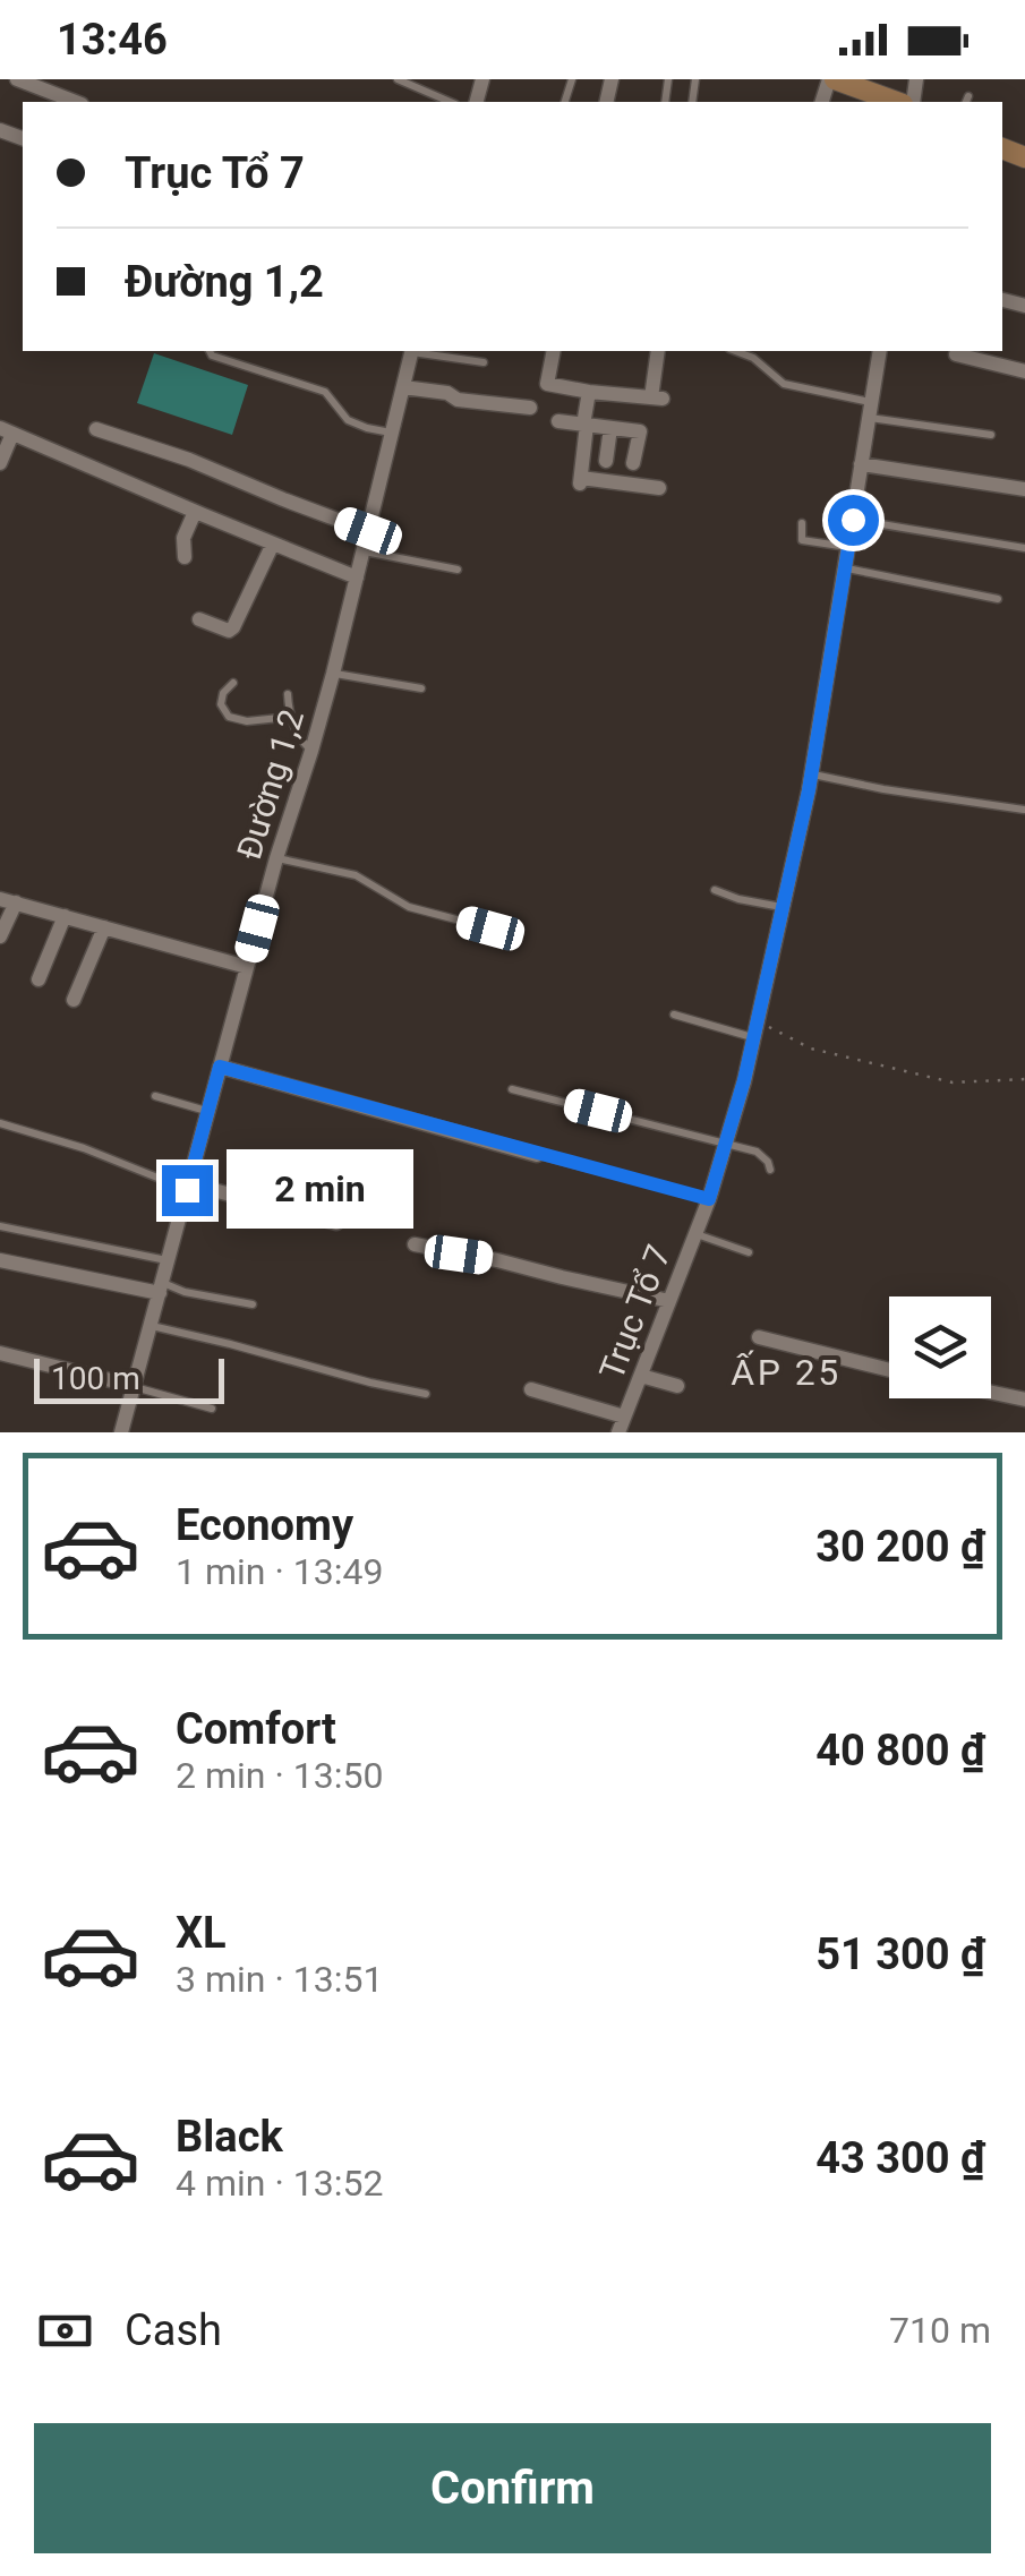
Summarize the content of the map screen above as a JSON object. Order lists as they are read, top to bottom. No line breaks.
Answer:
{"streets":{"street":["Đường 1,2","Trục Tổ 7"]},"districts":["ẤP 25"],"scale_bar":"100 m","page":{"status":"13:46","banner":["Trục Tổ 7","Đường 1,2"],"bubble":"2 min","scale":"100 m","list":[{"name":"Economy","note":"1 min · 13:49","value":"30 200 ₫"},{"name":"Comfort","note":"2 min · 13:50","value":"40 800 ₫"},{"name":"XL","note":"3 min · 13:51","value":"51 300 ₫"},{"name":"Black","note":"4 min · 13:52","value":"43 300 ₫"}],"pay":["Cash","710 m"],"buttons":"Confirm"}}
